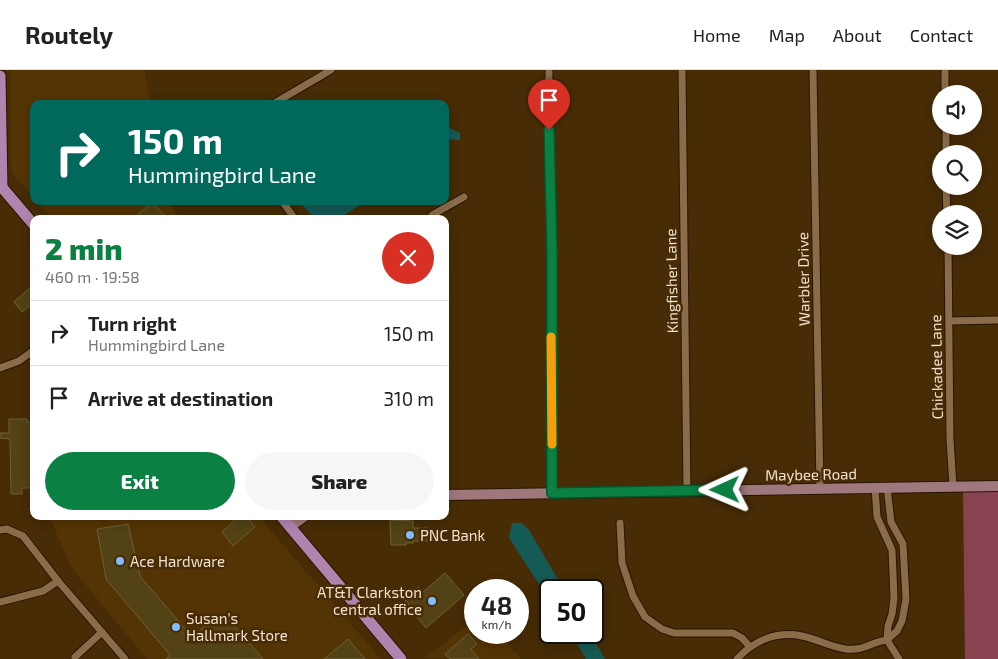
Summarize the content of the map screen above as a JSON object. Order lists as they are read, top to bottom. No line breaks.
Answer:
{"streets":{"main road":["Maybee Road"],"street":["Warbler Drive","Kingfisher Lane","Chickadee Lane"]},"crossings":[["Warbler Drive","Maybee Road"],["Kingfisher Lane","Maybee Road"],["Chickadee Lane","Maybee Road"]],"places":["PNC Bank","Ace Hardware","AT&T Clarkston central office","Susan's Hallmark Store"],"page":{"header":"Routely","nav":["Home","Map","About","Contact"],"turn":["150 m","Hummingbird Lane"],"heading":["2 min","460 m · 19:58"],"list":[{"name":"Turn right","note":"Hummingbird Lane","value":"150 m"},{"name":"Arrive at destination","value":"310 m"}],"buttons":["Exit","Share"],"speed":"48 km/h","limit":"50"}}
